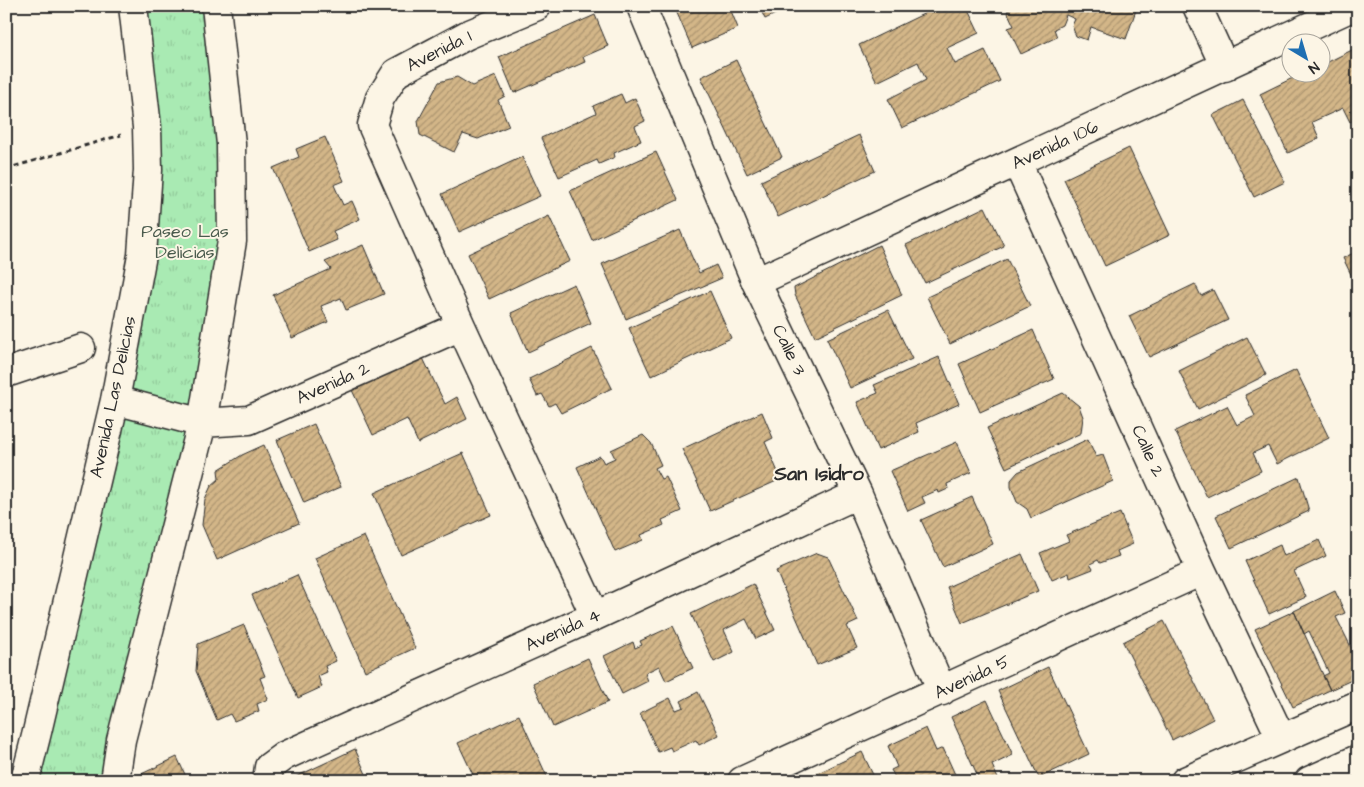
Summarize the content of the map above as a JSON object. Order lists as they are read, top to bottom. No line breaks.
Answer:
{"streets":{"street":["Avenida 1","Avenida 106","Calle 3","Avenida 2","Avenida Las Delicias","Calle 2","Avenida 4","Avenida 5"]},"crossings":[["Avenida 1","Avenida 2"],["Avenida 1","Avenida 4"],["Avenida 106","Calle 3"],["Avenida 106","Calle 2"],["Calle 3","Avenida 4"],["Calle 3","Avenida 5"],["Avenida 2","Avenida Las Delicias"],["Calle 2","Avenida 5"]],"districts":["San Isidro"],"parks":["Paseo Las Delicias"],"north":"bottom right"}
